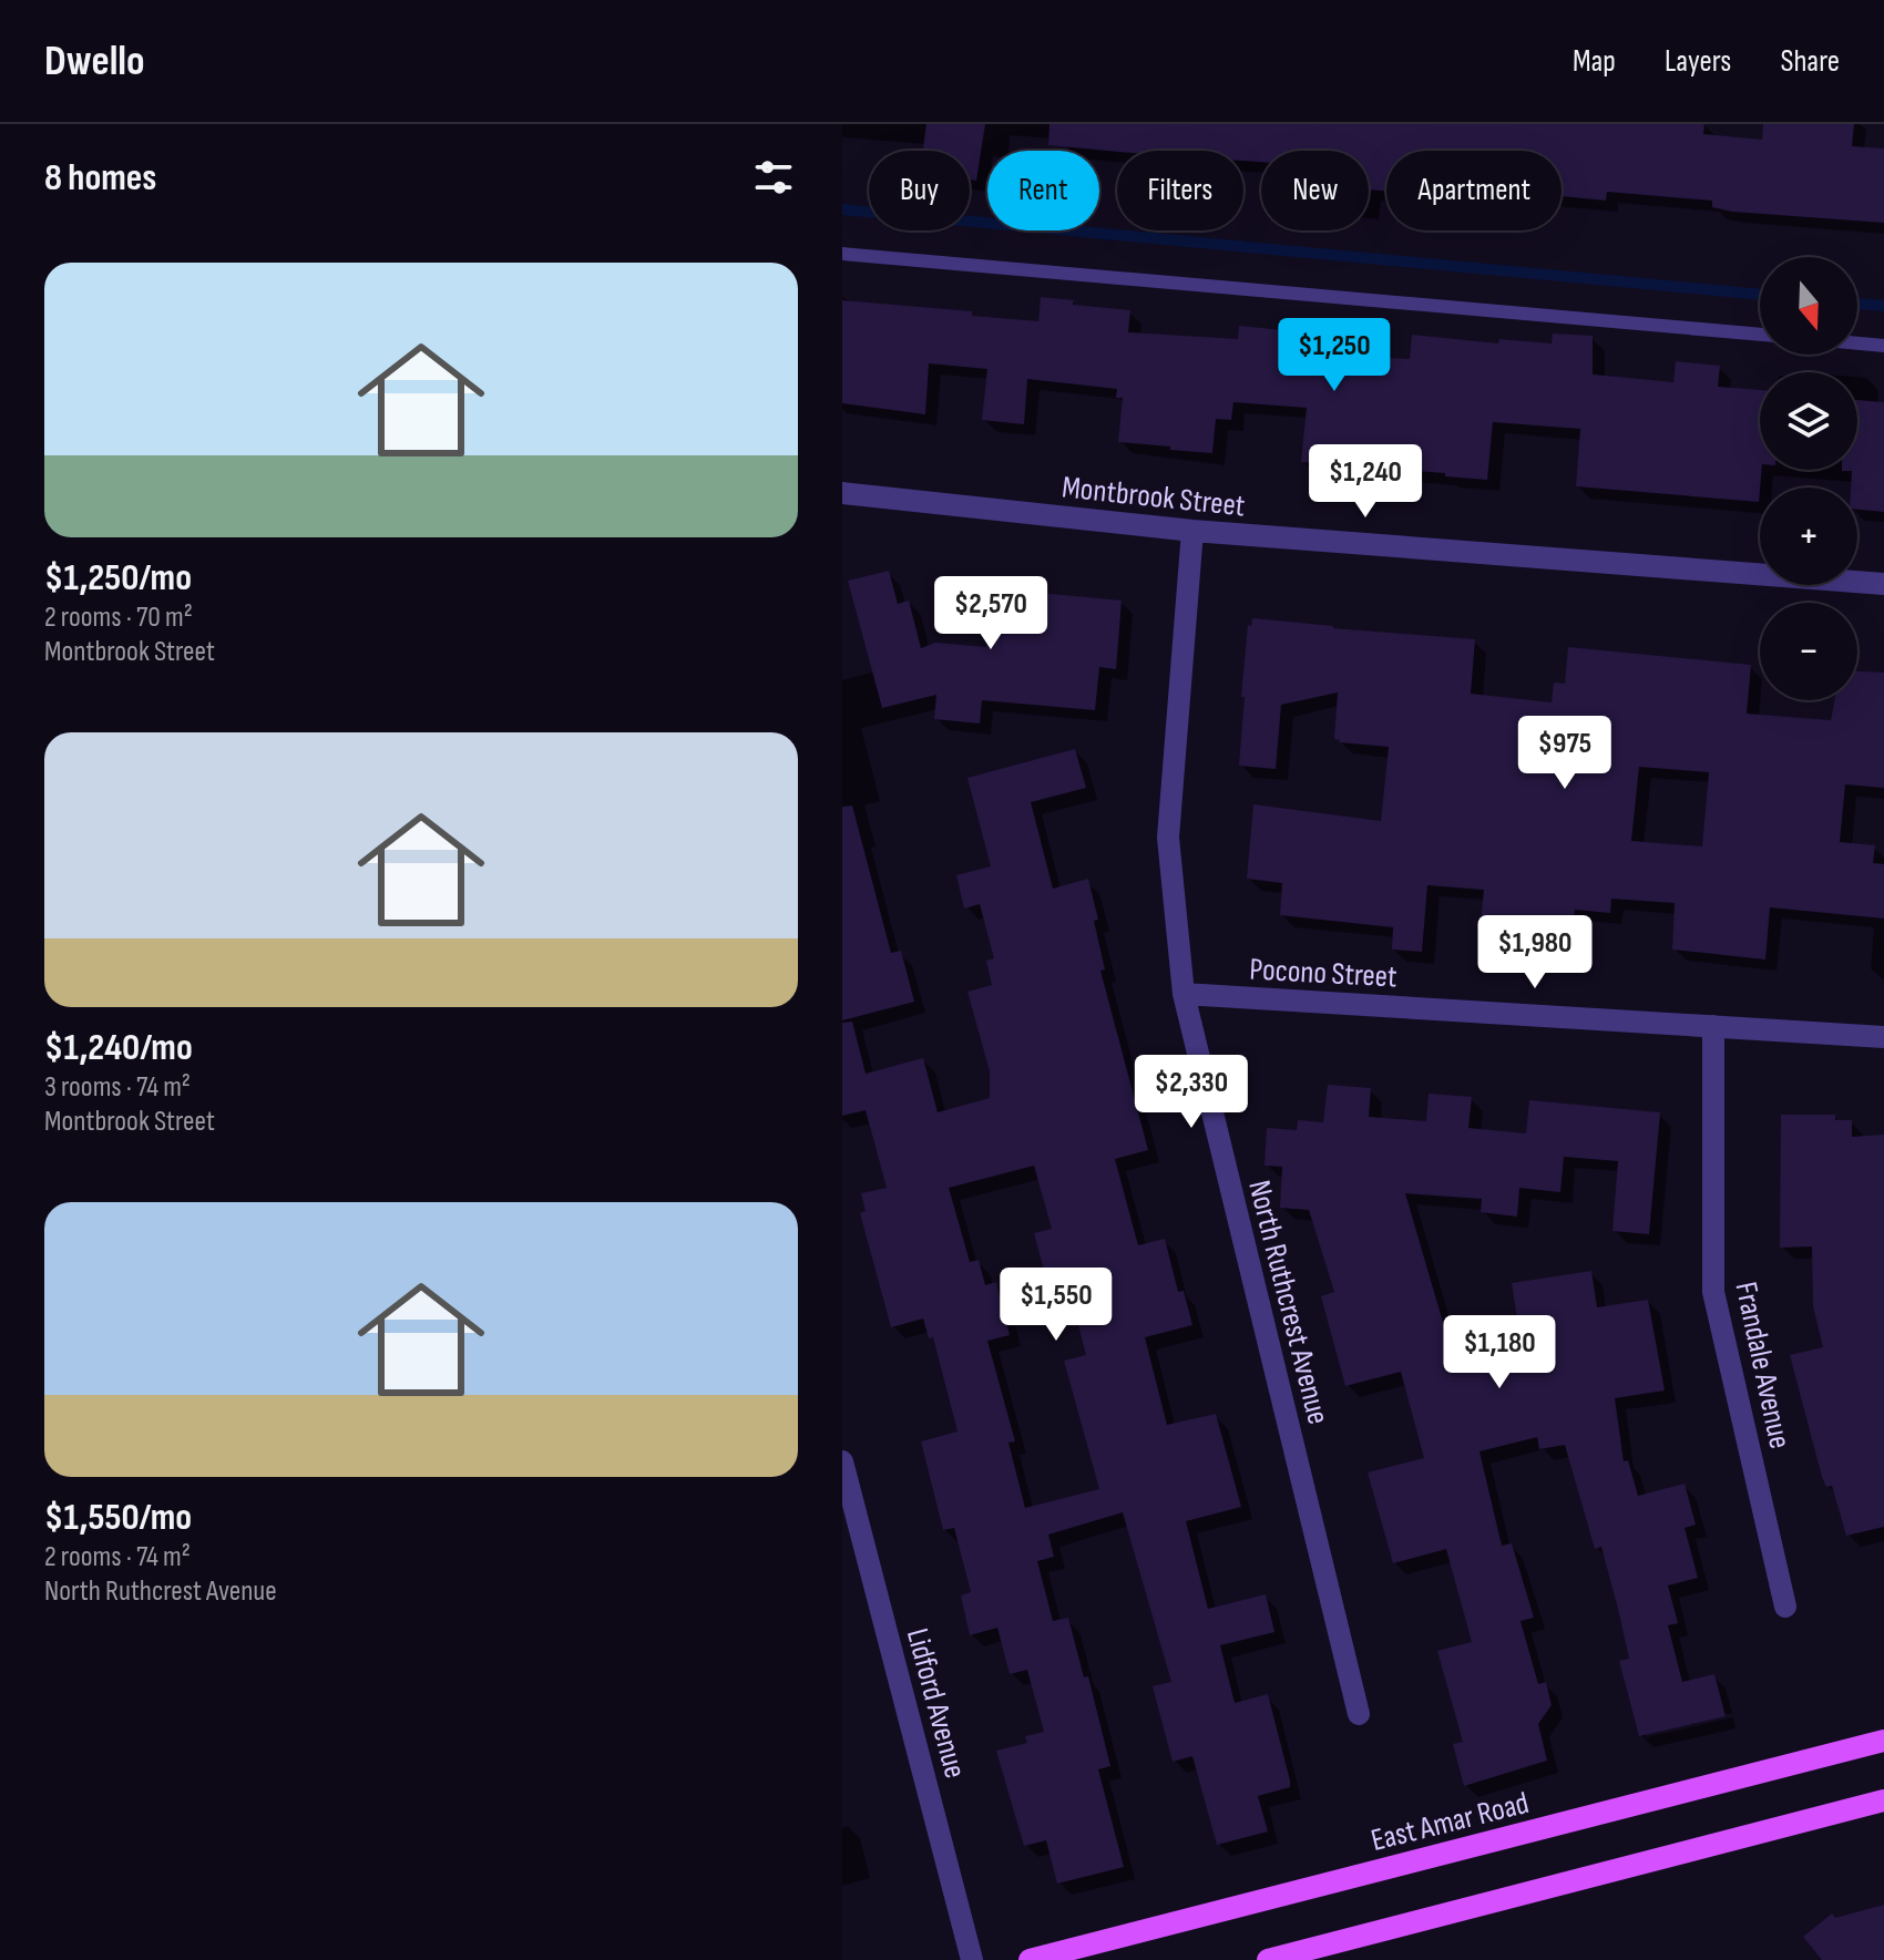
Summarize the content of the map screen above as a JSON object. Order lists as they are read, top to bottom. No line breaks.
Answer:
{"streets":{"main road":["East Amar Road"],"street":["Montbrook Street","Pocono Street","North Ruthcrest Avenue","Frandale Avenue","Lidford Avenue"]},"crossings":[["Montbrook Street","North Ruthcrest Avenue"],["Pocono Street","North Ruthcrest Avenue"],["Pocono Street","Frandale Avenue"]],"north":"bottom","page":{"header":"Dwello","nav":["Map","Layers","Share"],"heading":"8 homes","chip":["Buy","Rent","Filters","New","Apartment"],"list":[{"name":"$1,250/mo","note":"2 rooms · 70 m² · Montbrook Street"},{"name":"$1,240/mo","note":"3 rooms · 74 m² · Montbrook Street"},{"name":"$1,550/mo","note":"2 rooms · 74 m² · North Ruthcrest Avenue"}],"map_buttons":["+","−"],"price":["$1,250","$1,240","$2,570","$975","$1,980","$2,330","$1,550","$1,180"]}}
